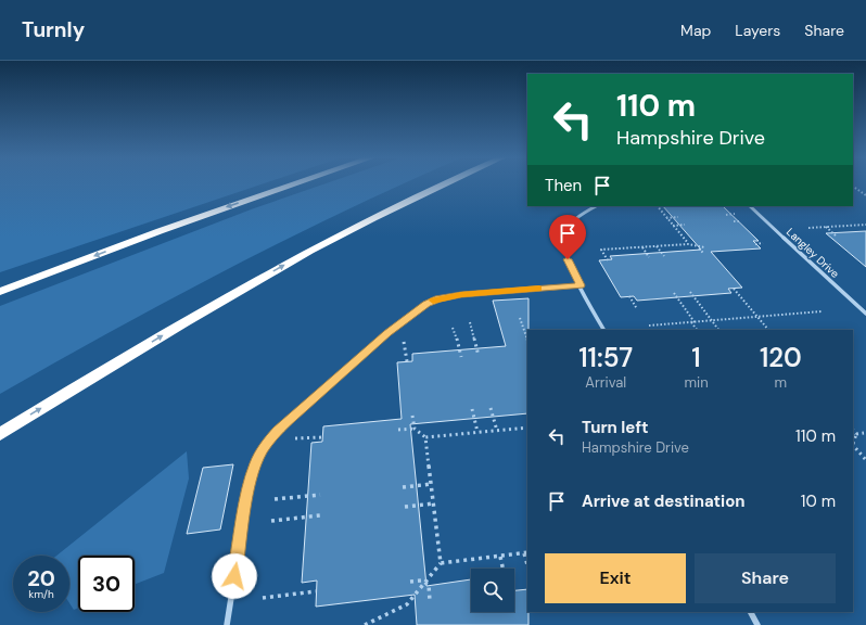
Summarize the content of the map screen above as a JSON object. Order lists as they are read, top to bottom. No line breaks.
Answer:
{"streets":{"street":["Langley Drive"]},"page":{"header":"Turnly","nav":["Map","Layers","Share"],"turn":["110 m","Hampshire Drive"],"then":"Then","eta":["11:57","Arrival","1","min","120","m"],"list":[{"name":"Turn left","note":"Hampshire Drive","value":"110 m"},{"name":"Arrive at destination","value":"10 m"}],"buttons":["Exit","Share"],"speed":"20 km/h","limit":"30"}}
